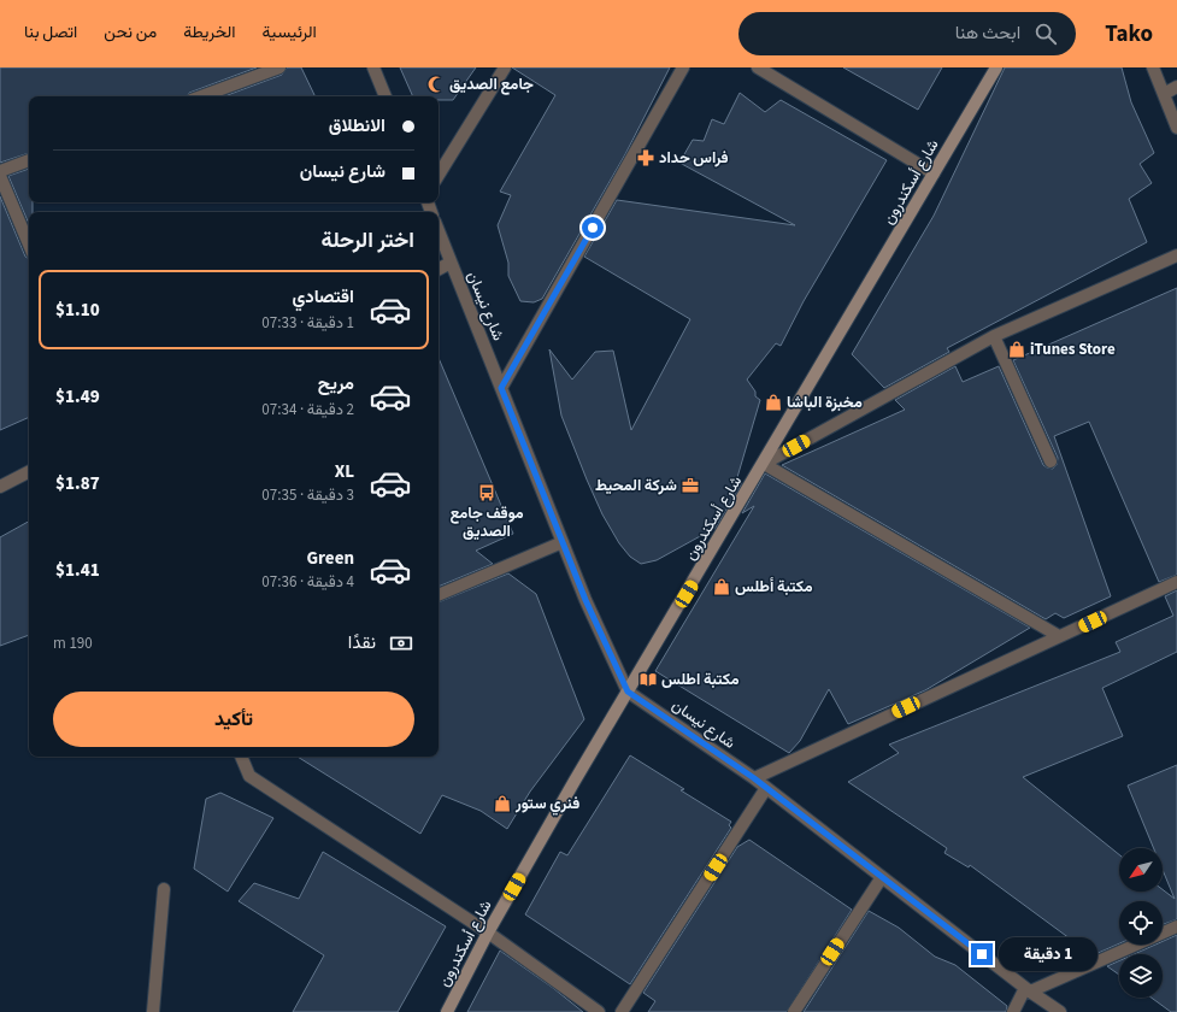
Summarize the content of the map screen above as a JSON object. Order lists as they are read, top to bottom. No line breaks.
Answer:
{"streets":{"main road":["شارع أسكندرون"],"street":["شارع نيسان"]},"crossings":[["شارع أسكندرون","شارع نيسان"]],"places":{"mosque":["جامع الصديق"],"pharmacy":["فراس حداد"],"shop":["iTunes Store","مخبزة الباشا","مكتبة أطلس","فنري ستور"],"office":["شركة المحيط"],"bus stop":["موقف جامع الصديق"],"library":["مكتبة اطلس"]},"north":"bottom left","page":{"header":"Tako","search":"ابحث هنا","nav":["الرئيسية","الخريطة","من نحن","اتصل بنا"],"banner":["الانطلاق","شارع نيسان"],"heading":"اختر الرحلة","list":[{"name":"اقتصادي","note":"1 دقيقة · 07:33","value":"$1.10"},{"name":"مريح","note":"2 دقيقة · 07:34","value":"$1.49"},{"name":"XL","note":"3 دقيقة · 07:35","value":"$1.87"},{"name":"Green","note":"4 دقيقة · 07:36","value":"$1.41"}],"pay":["نقدًا","190 m"],"buttons":"تأكيد","bubble":"1 دقيقة"}}
